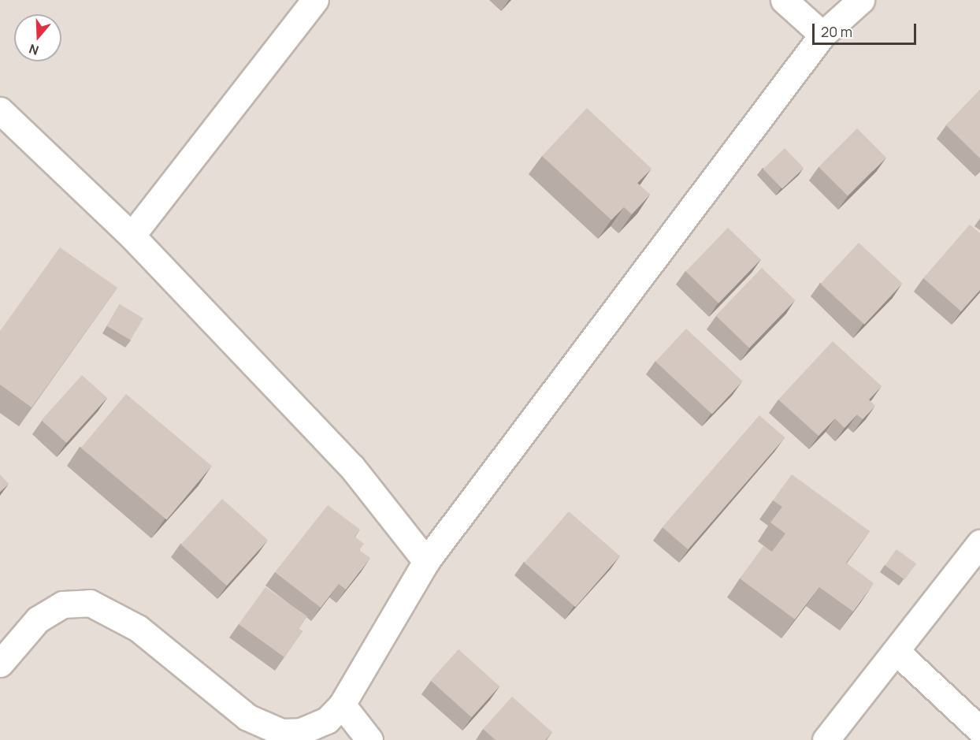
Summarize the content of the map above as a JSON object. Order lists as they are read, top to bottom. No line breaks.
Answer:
{"scale_bar":"20 m","north":"bottom"}
